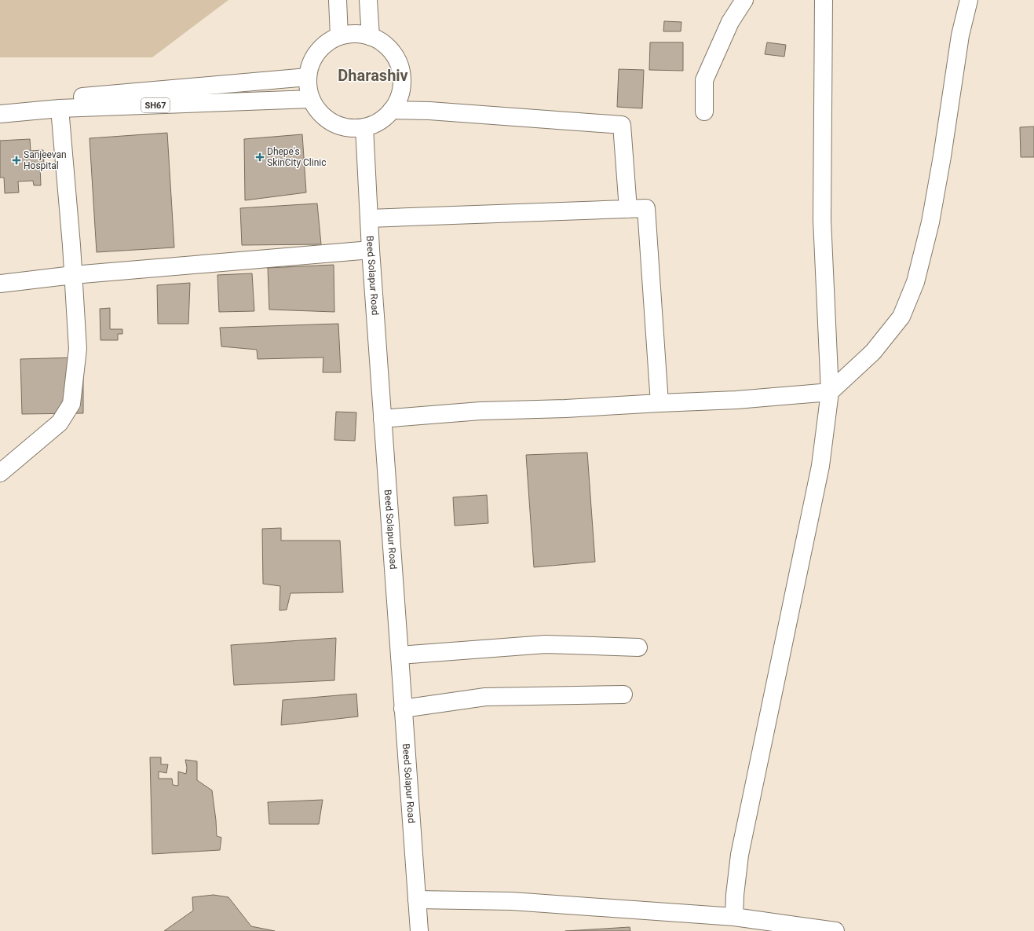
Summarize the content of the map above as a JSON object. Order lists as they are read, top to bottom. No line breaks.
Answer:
{"streets":{"street":["SH67","Beed Solapur Road"]},"crossings":[["SH67","Beed Solapur Road"]],"districts":["Dharashiv"],"places":{"health":["Dhepe's SkinCity Clinic","Sanjeevan Hospital"]}}
